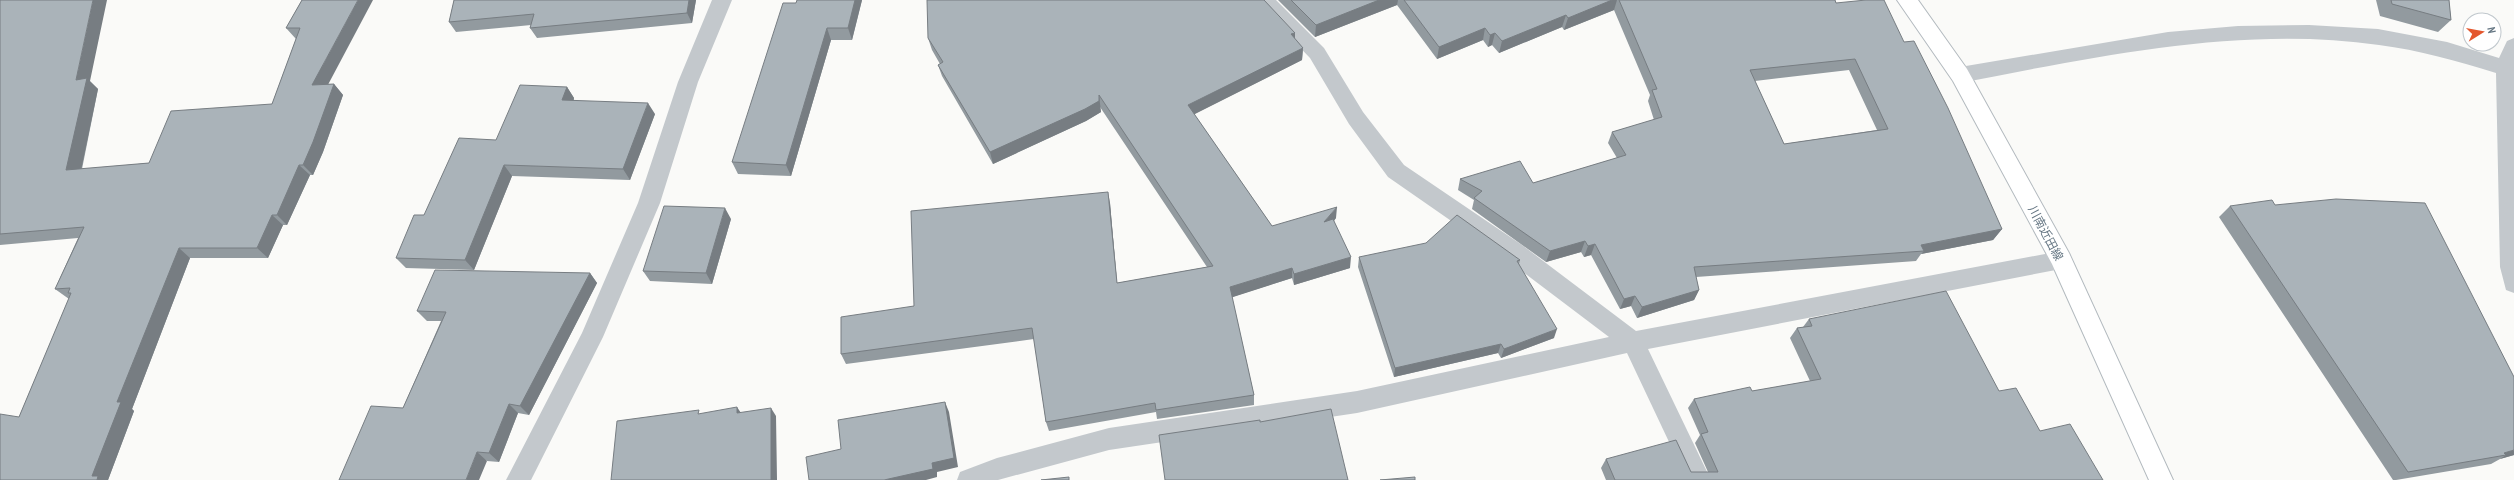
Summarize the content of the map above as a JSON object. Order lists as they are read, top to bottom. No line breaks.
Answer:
{"streets":{"main road":["川南近田線"]},"north":"right"}
